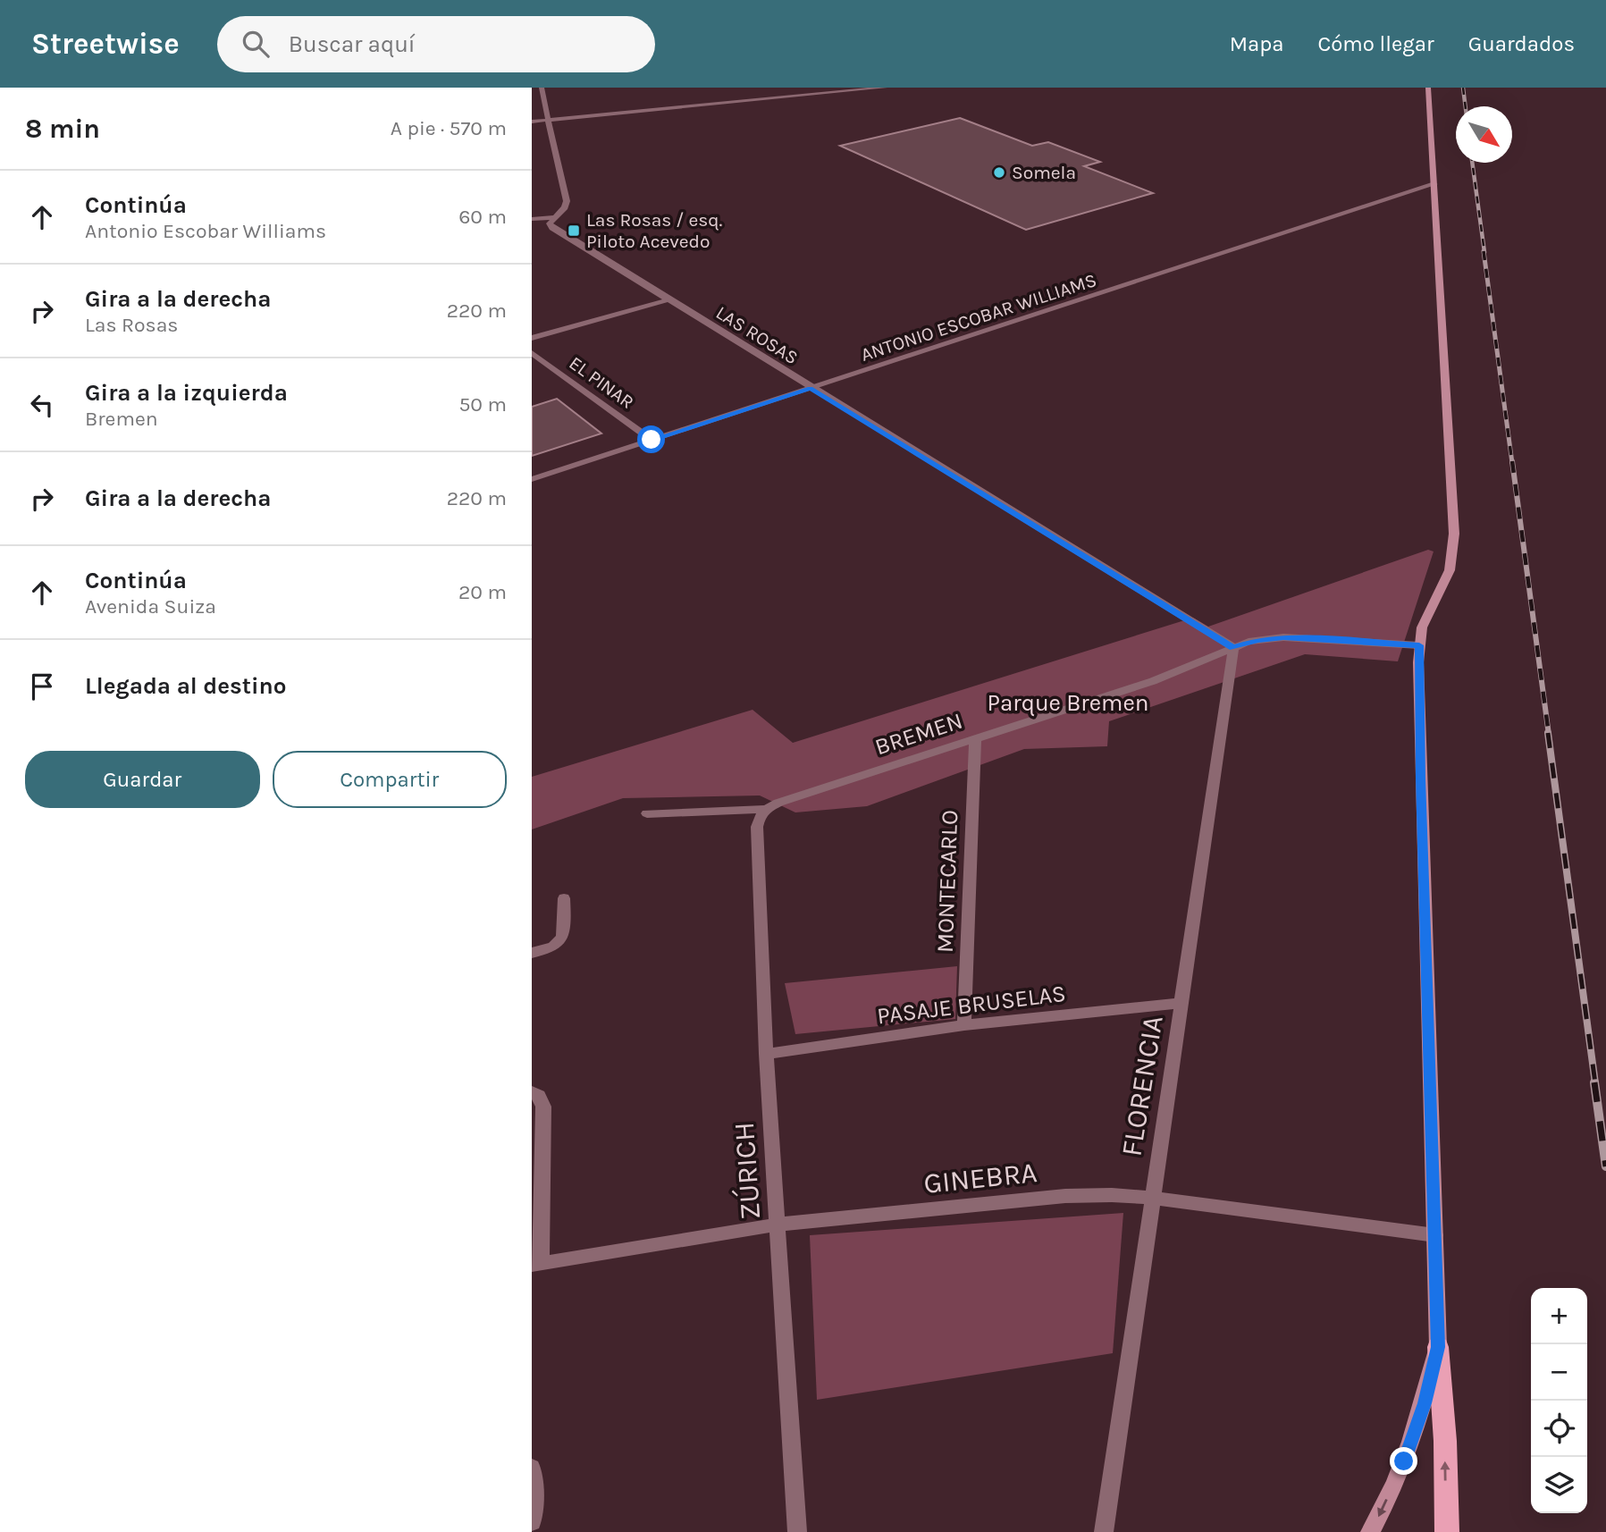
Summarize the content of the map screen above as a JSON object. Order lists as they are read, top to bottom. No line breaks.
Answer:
{"streets":{"street":["ANTONIO ESCOBAR WILLIAMS","LAS ROSAS","EL PINAR","BREMEN","MONTECARLO","PASAJE BRUSELAS","FLORENCIA","ZÚRICH","GINEBRA"]},"crossings":[["ANTONIO ESCOBAR WILLIAMS","LAS ROSAS"],["ANTONIO ESCOBAR WILLIAMS","EL PINAR"],["LAS ROSAS","BREMEN"],["LAS ROSAS","FLORENCIA"],["BREMEN","MONTECARLO"],["BREMEN","FLORENCIA"],["BREMEN","ZÚRICH"],["MONTECARLO","PASAJE BRUSELAS"],["PASAJE BRUSELAS","FLORENCIA"],["PASAJE BRUSELAS","ZÚRICH"],["FLORENCIA","GINEBRA"],["ZÚRICH","GINEBRA"]],"parks":["Parque Bremen"],"places":{"other":["Somela"],"transit":["Las Rosas / esq. Piloto Acevedo"]},"north":"bottom right","page":{"header":"Streetwise","search":"Buscar aquí","nav":["Mapa","Cómo llegar","Guardados"],"heading":["8 min","A pie · 570 m"],"list":[["Continúa","Antonio Escobar Williams","60 m"],["Gira a la derecha","Las Rosas","220 m"],["Gira a la izquierda","Bremen","50 m"],["Gira a la derecha","220 m"],["Continúa","Avenida Suiza","20 m"],"Llegada al destino"],"buttons":["Guardar","Compartir"],"map_buttons":["+","−"]}}
